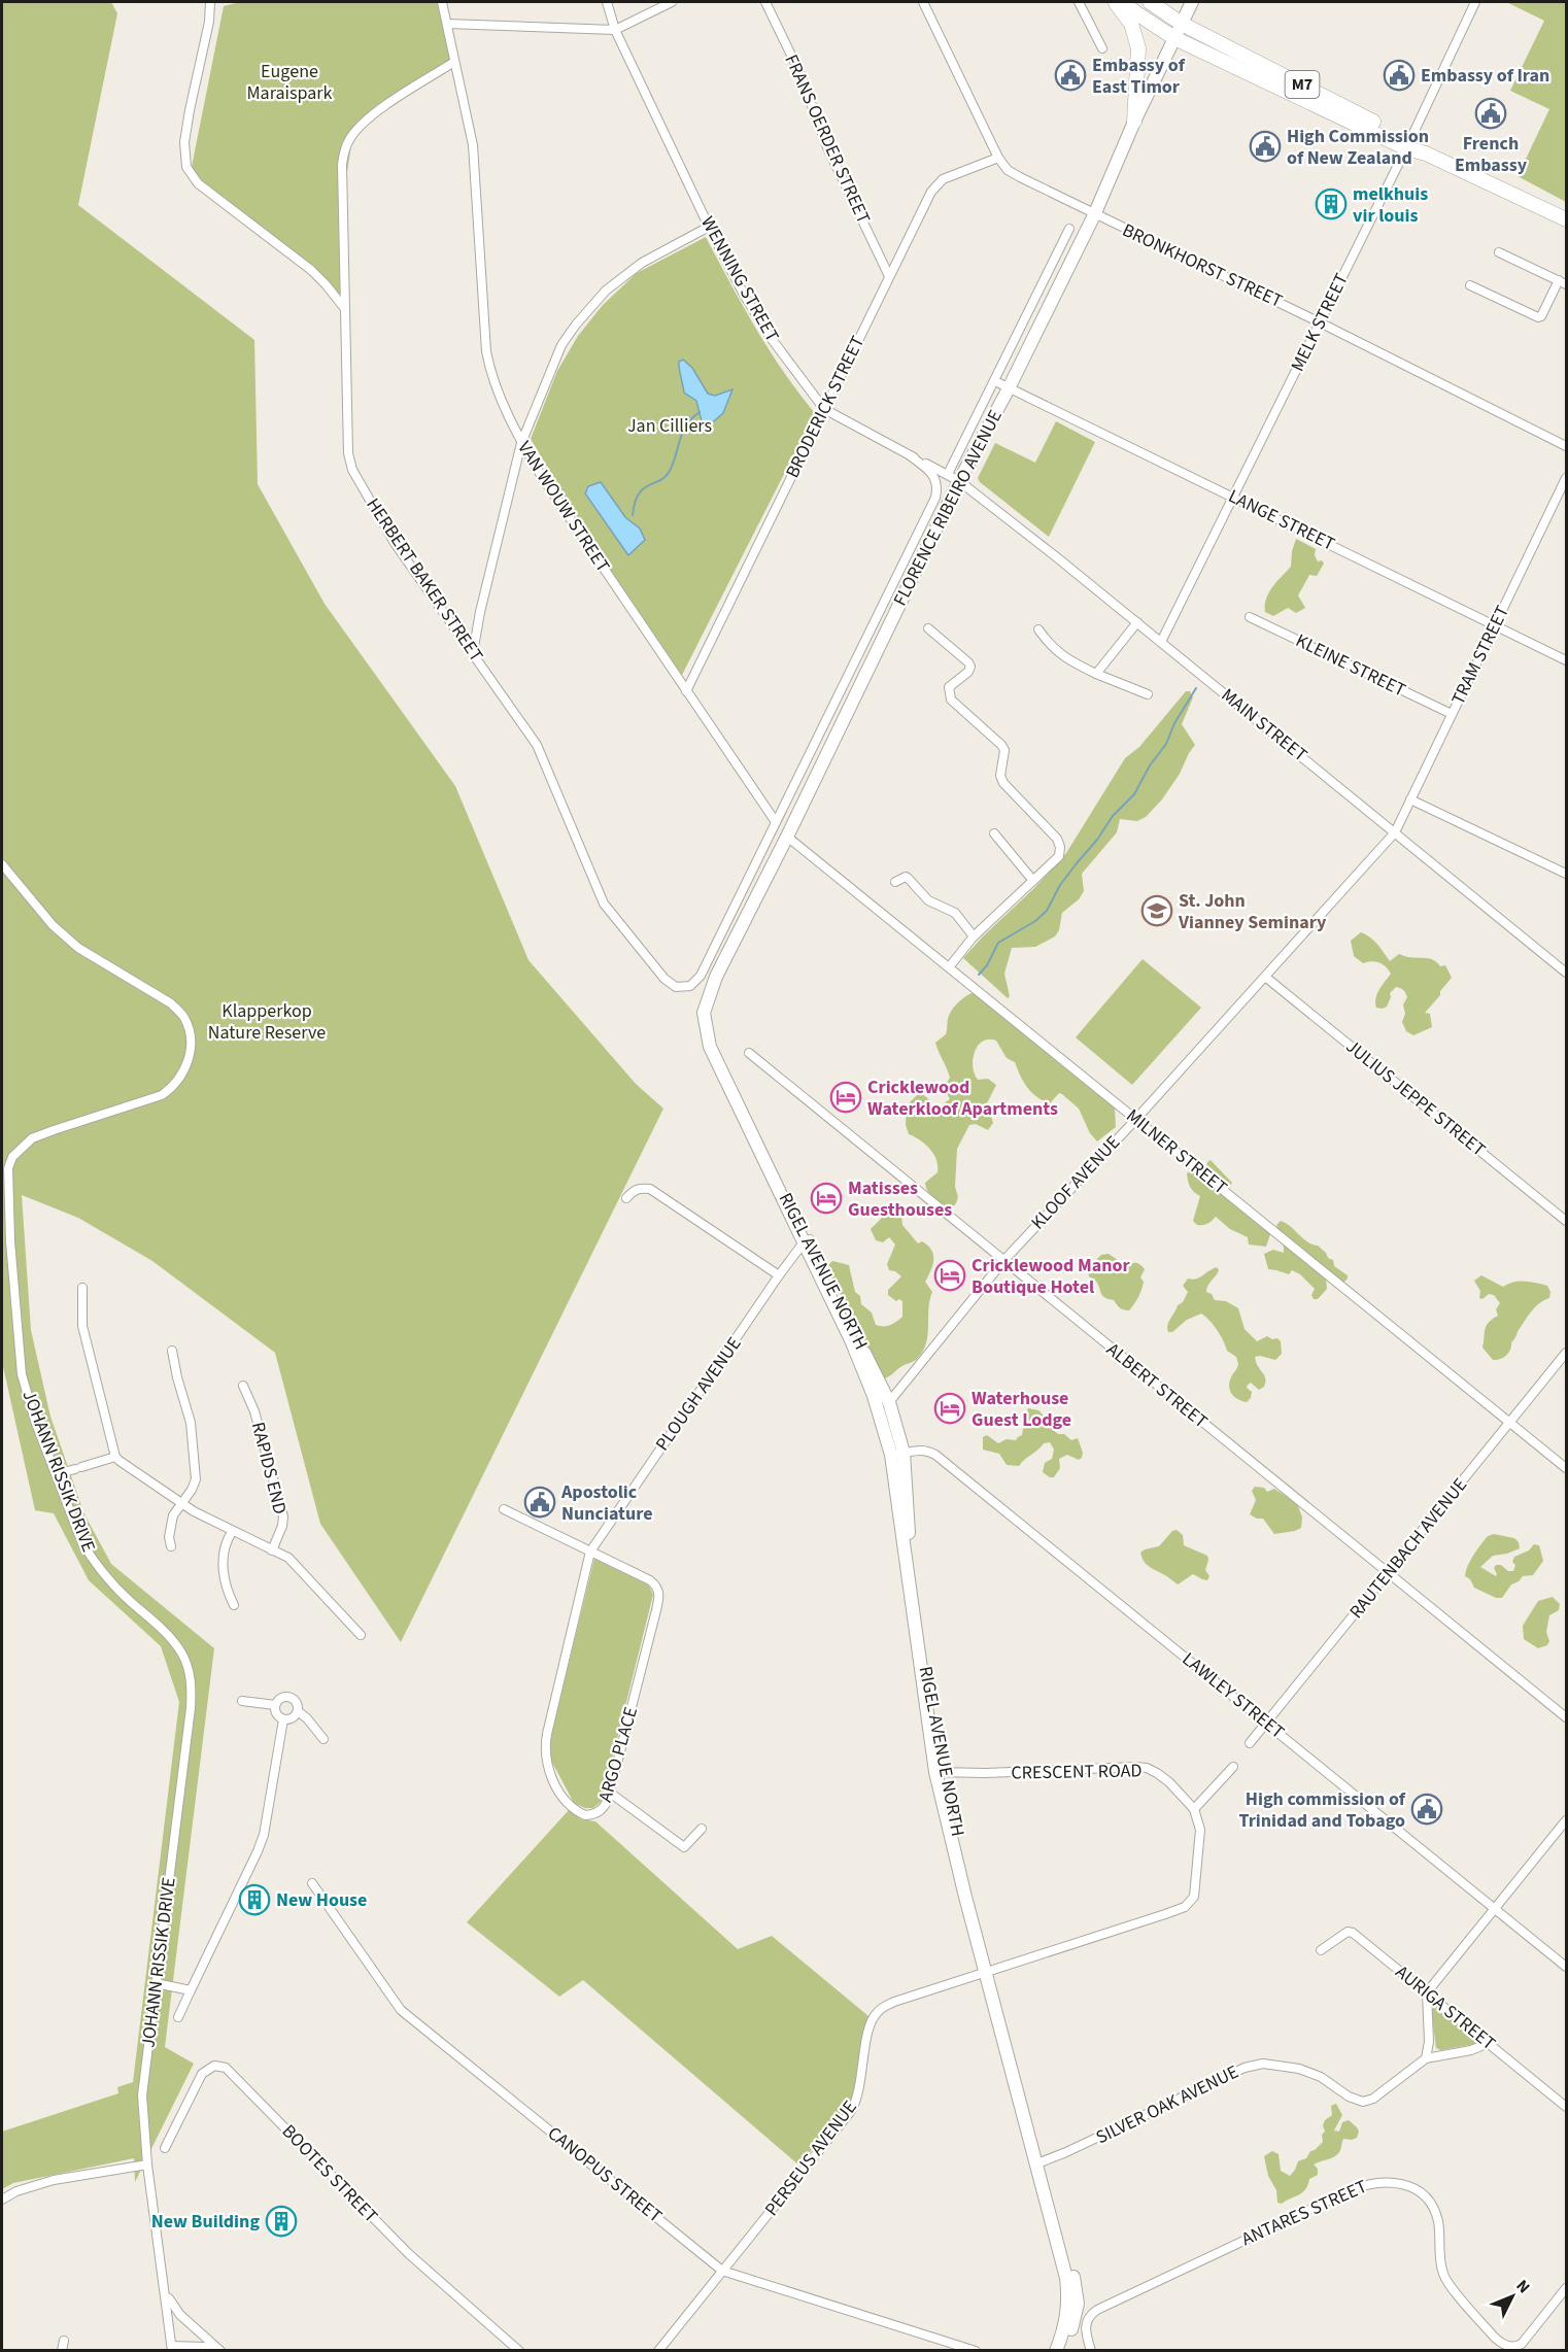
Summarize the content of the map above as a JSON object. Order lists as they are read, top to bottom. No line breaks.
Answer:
{"streets":{"main road":["M7","FLORENCE RIBEIRO AVENUE","RIGEL AVENUE NORTH"],"street":["FRANS OERDER STREET","BRONKHORST STREET","WENNING STREET","MELK STREET","BRODERICK STREET","VAN WOUW STREET","LANGE STREET","HERBERT BAKER STREET","TRAM STREET","KLEINE STREET","MAIN STREET","JULIUS JEPPE STREET","MILNER STREET","KLOOF AVENUE","ALBERT STREET","PLOUGH AVENUE","RAPIDS END","JOHANN RISSIK DRIVE","RAUTENBACH AVENUE","LAWLEY STREET","ARGO PLACE","CRESCENT ROAD","AURIGA STREET","SILVER OAK AVENUE","PERSEUS AVENUE","BOOTES STREET","CANOPUS STREET","ANTARES STREET"]},"crossings":[["M7","MELK STREET"],["M7","FLORENCE RIBEIRO AVENUE"],["FRANS OERDER STREET","BRODERICK STREET"],["BRONKHORST STREET","MELK STREET"],["BRONKHORST STREET","BRODERICK STREET"],["BRONKHORST STREET","FLORENCE RIBEIRO AVENUE"],["WENNING STREET","BRODERICK STREET"],["WENNING STREET","FLORENCE RIBEIRO AVENUE"],["WENNING STREET","MAIN STREET"],["MELK STREET","LANGE STREET"],["MELK STREET","MAIN STREET"],["BRODERICK STREET","VAN WOUW STREET"],["VAN WOUW STREET","HERBERT BAKER STREET"],["FLORENCE RIBEIRO AVENUE","LANGE STREET"],["FLORENCE RIBEIRO AVENUE","MAIN STREET"],["FLORENCE RIBEIRO AVENUE","MILNER STREET"],["FLORENCE RIBEIRO AVENUE","RIGEL AVENUE NORTH"],["LANGE STREET","TRAM STREET"],["TRAM STREET","KLEINE STREET"],["TRAM STREET","MAIN STREET"],["TRAM STREET","KLOOF AVENUE"],["MAIN STREET","KLOOF AVENUE"],["JULIUS JEPPE STREET","KLOOF AVENUE"],["MILNER STREET","KLOOF AVENUE"],["MILNER STREET","RAUTENBACH AVENUE"],["KLOOF AVENUE","RIGEL AVENUE NORTH"],["KLOOF AVENUE","ALBERT STREET"],["RIGEL AVENUE NORTH","PLOUGH AVENUE"],["RIGEL AVENUE NORTH","LAWLEY STREET"],["RIGEL AVENUE NORTH","CRESCENT ROAD"],["RIGEL AVENUE NORTH","SILVER OAK AVENUE"],["RIGEL AVENUE NORTH","PERSEUS AVENUE"],["ALBERT STREET","RAUTENBACH AVENUE"],["PLOUGH AVENUE","ARGO PLACE"],["RAUTENBACH AVENUE","LAWLEY STREET"],["AURIGA STREET","SILVER OAK AVENUE"],["PERSEUS AVENUE","CANOPUS STREET"]],"parks":["Eugene Maraispark","Jan Cilliers","Klapperkop Nature Reserve"],"places":{"public building":["Embassy of East Timor","Embassy of Iran","French Embassy","High Commission of New Zealand","Apostolic Nunciature","High commission of Trinidad and Tobago"],"building":["melkhuis vir louis","New House","New Building"],"school or university":["St. John Vianney Seminary"],"hotel":["Cricklewood Waterkloof Apartments","Matisses Guesthouses","Cricklewood Manor Boutique Hotel","Waterhouse Guest Lodge"]},"north":"top right"}
